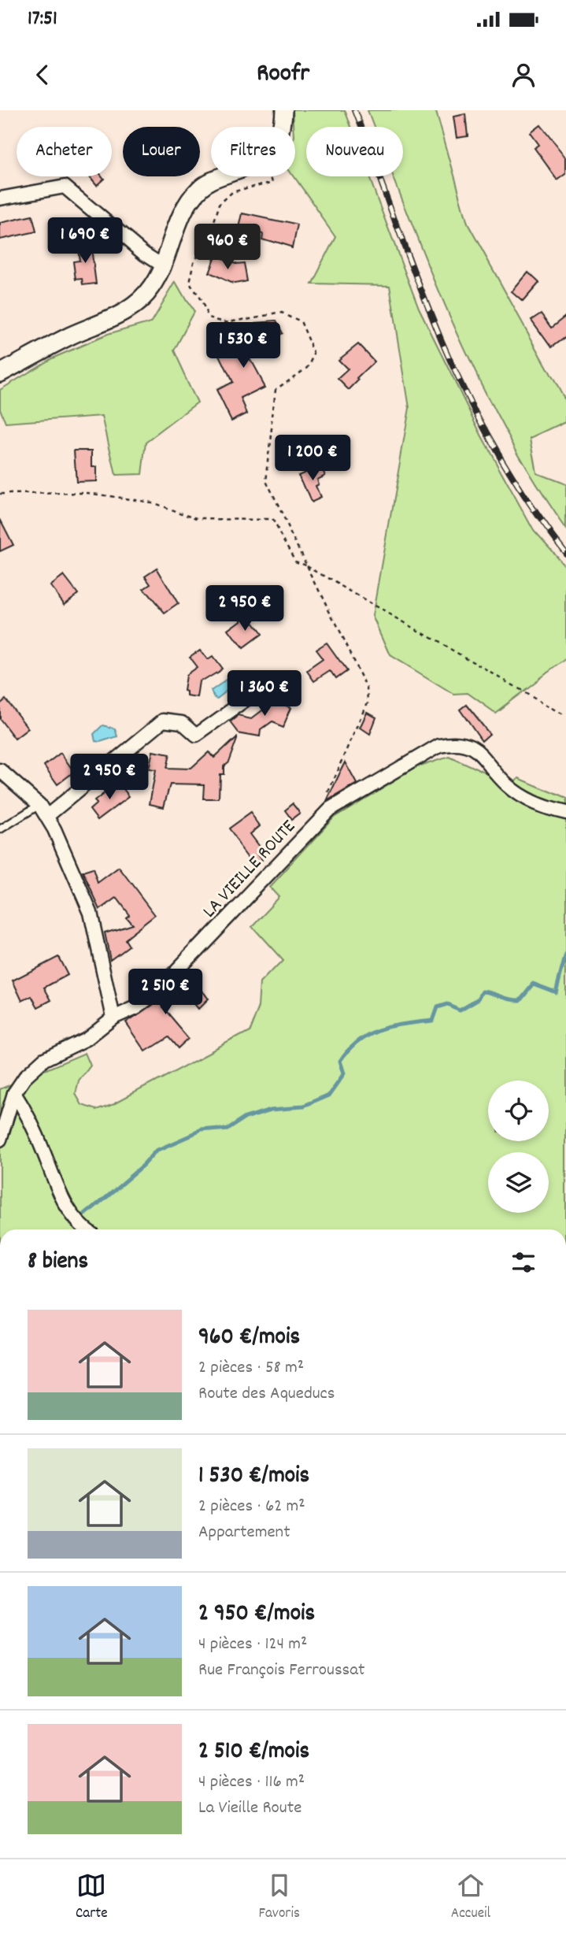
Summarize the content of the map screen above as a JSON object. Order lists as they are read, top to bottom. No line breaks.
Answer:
{"streets":{"street":["LA VIEILLE ROUTE"]},"page":{"status":"17:51","header":"Roofr","chip":["Acheter","Louer","Filtres","Nouveau"],"price":["1 690 €","960 €","1 530 €","1 200 €","2 950 €","1 360 €","2 950 €","2 510 €"],"heading":"8 biens","list":[{"name":"960 €/mois","note":"2 pièces · 58 m² · Route des Aqueducs"},{"name":"1 530 €/mois","note":"2 pièces · 62 m² · Appartement"},{"name":"2 950 €/mois","note":"4 pièces · 124 m² · Rue François Ferroussat"},{"name":"2 510 €/mois","note":"4 pièces · 116 m² · La Vieille Route"}],"tabs":["Carte","Favoris","Accueil"]}}
